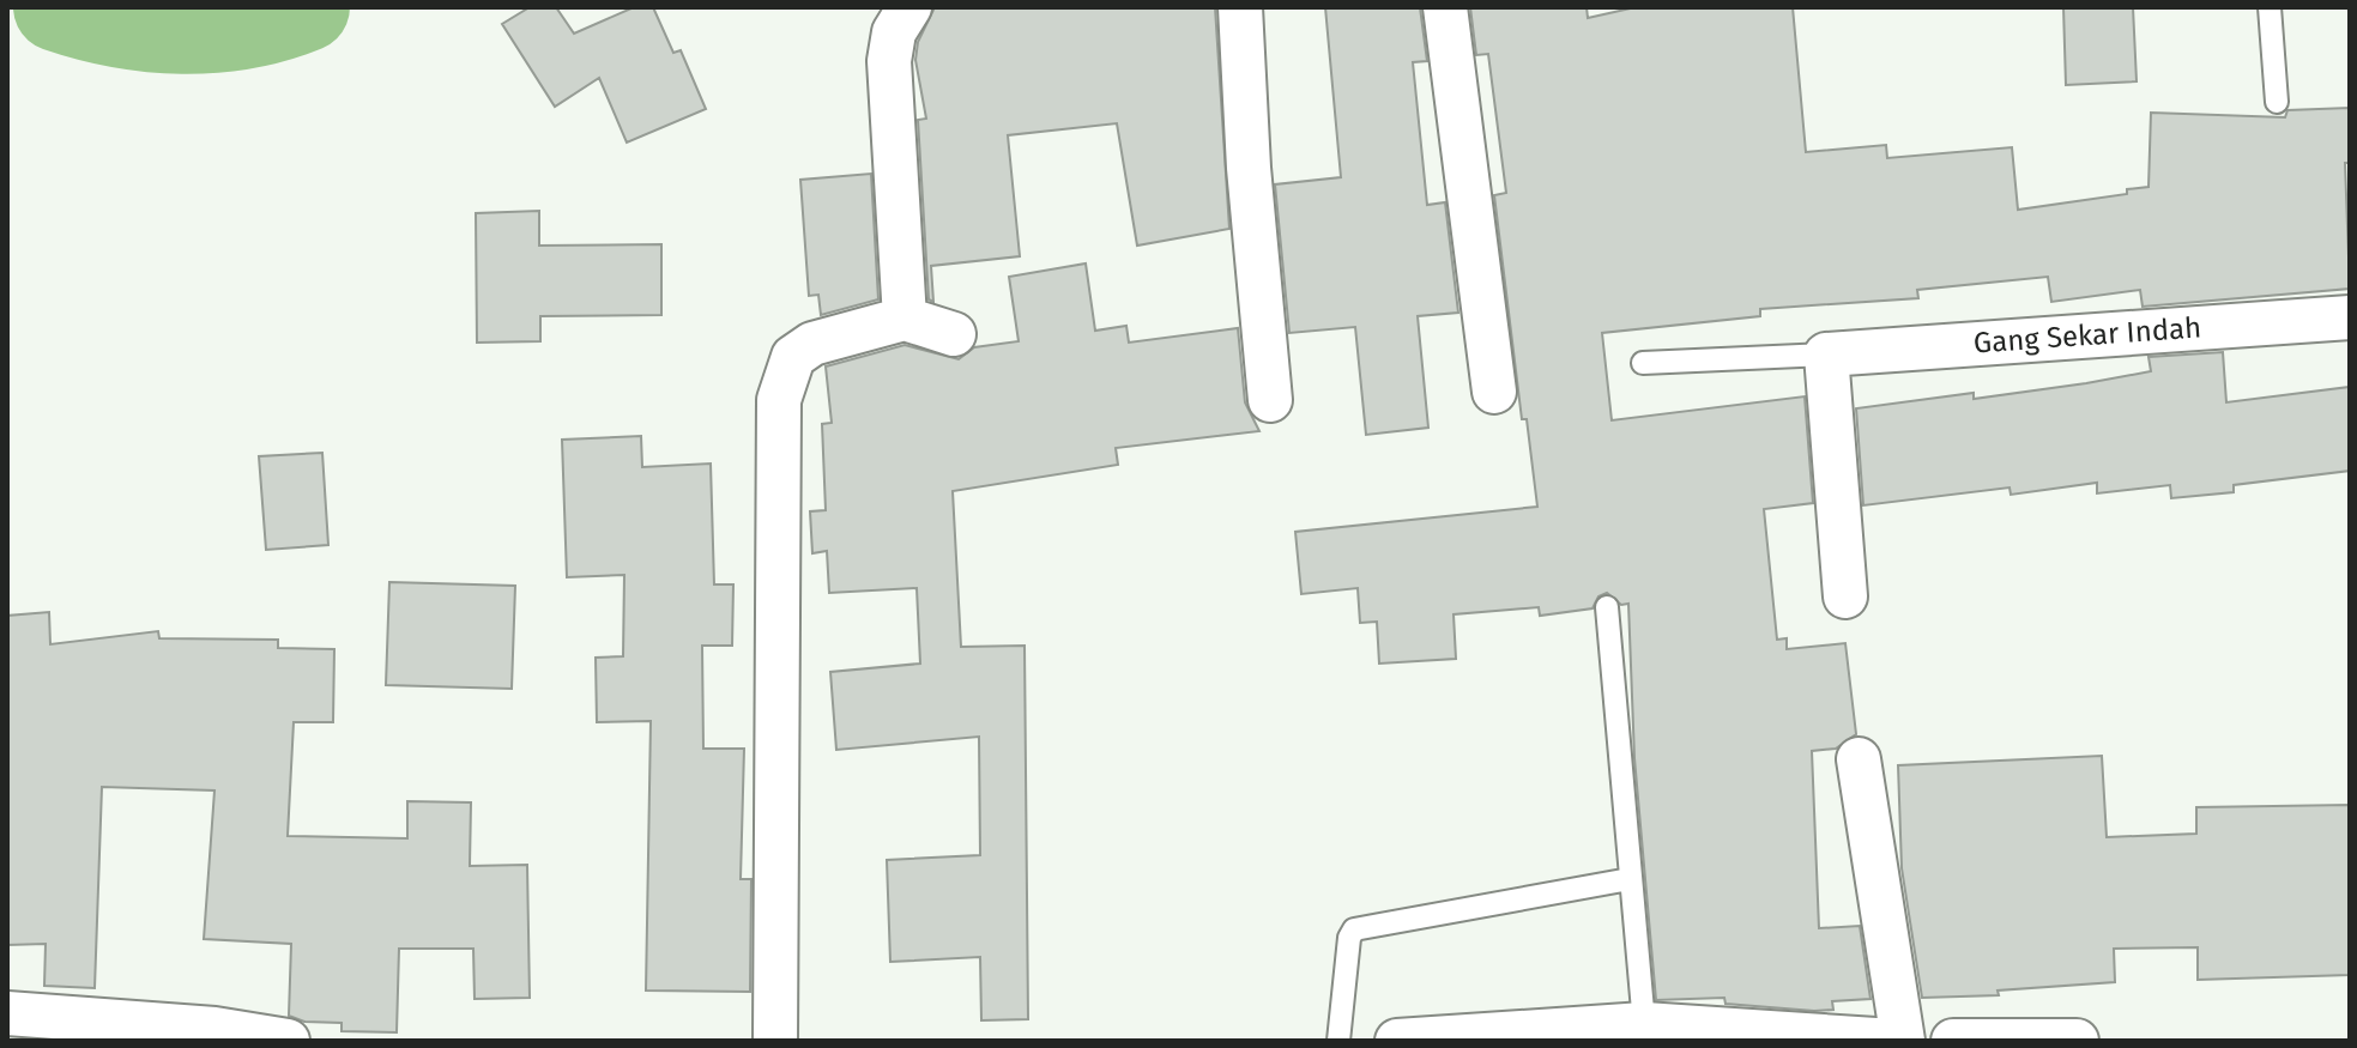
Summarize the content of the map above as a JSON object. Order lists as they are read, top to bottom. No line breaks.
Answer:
{"streets":{"street":["Gang Sekar Indah"]}}
